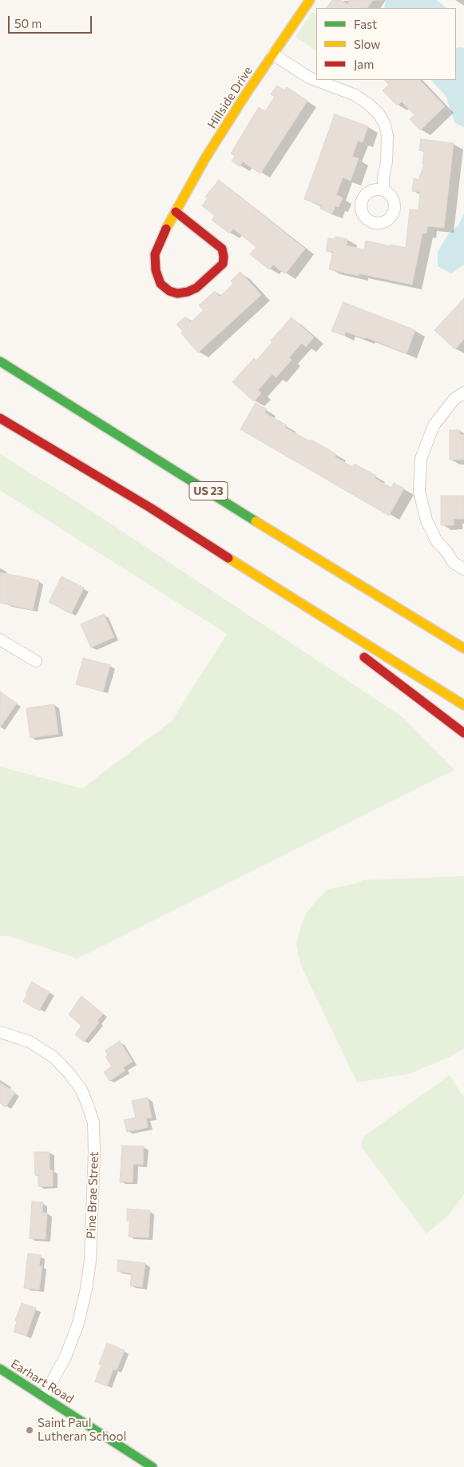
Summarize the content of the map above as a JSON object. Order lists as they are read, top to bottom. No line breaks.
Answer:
{"streets":{"main road":["Hillside Drive","US 23","Earhart Road"],"street":["Pine Brae Street"]},"crossings":[["Pine Brae Street","Earhart Road"]],"places":["Saint Paul Lutheran School"],"legend":["Fast","Slow","Jam"],"scale_bar":"50 m"}
